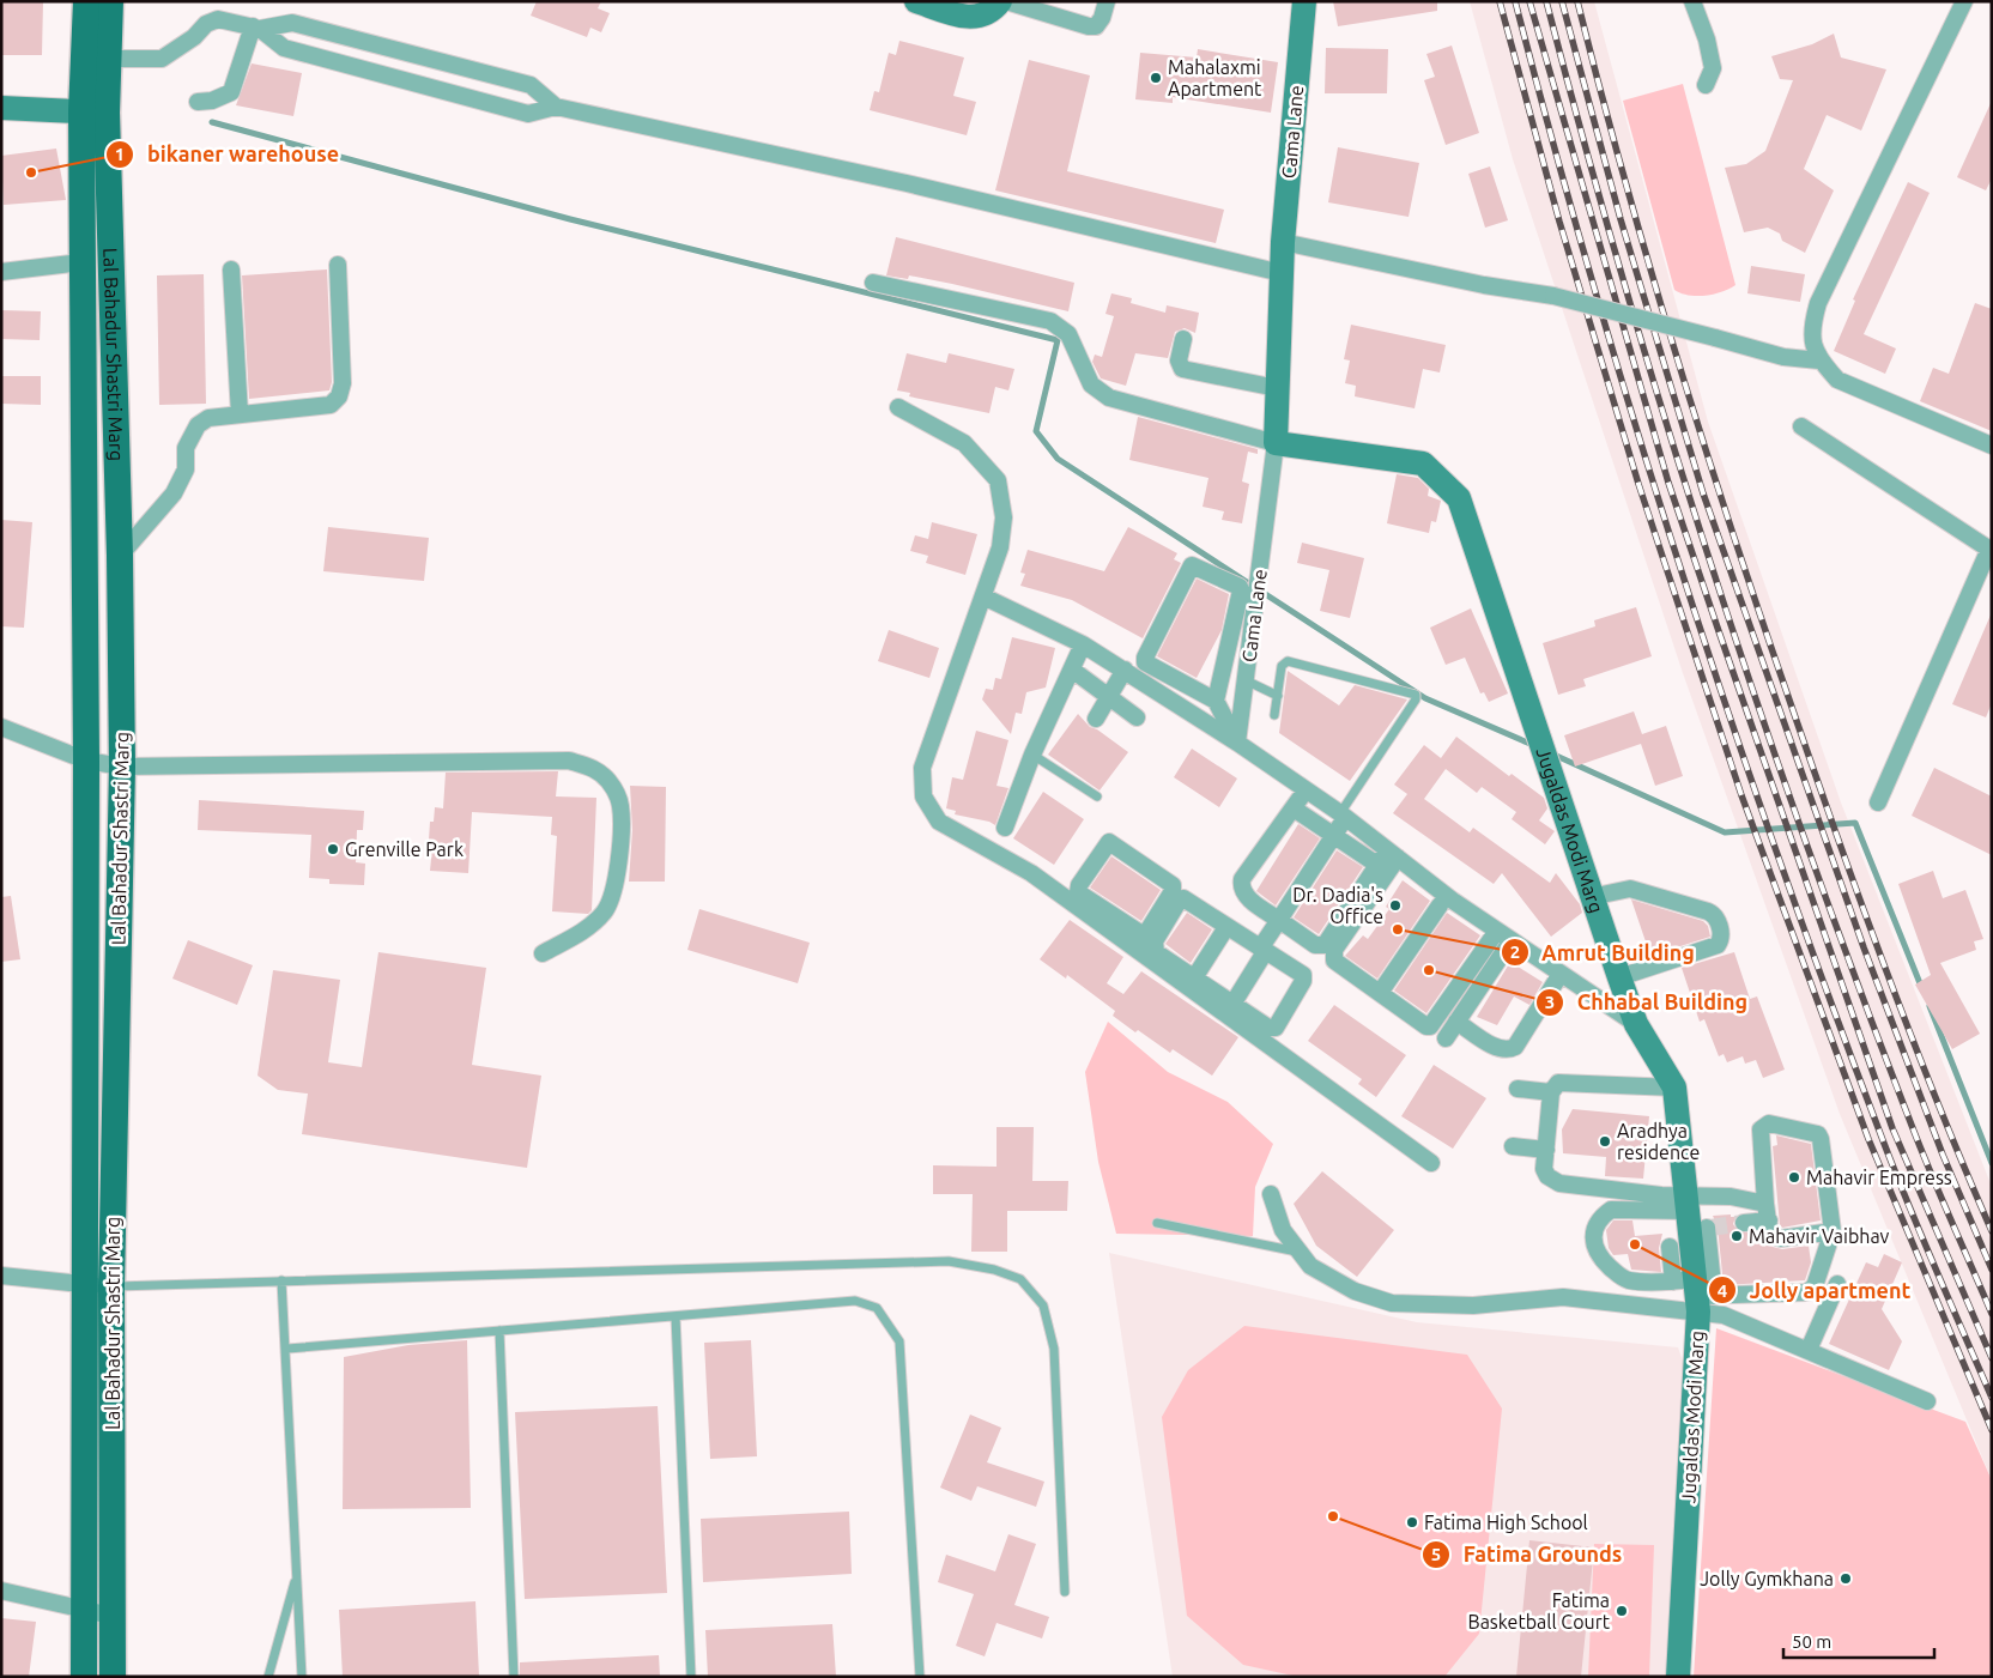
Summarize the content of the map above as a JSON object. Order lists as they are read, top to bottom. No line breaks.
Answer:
{"streets":{"main road":["Lal Bahadur Shastri Marg"],"street":["Cama Lane","Jugaldas Modi Marg"]},"crossings":[["Cama Lane","Jugaldas Modi Marg"]],"places":["Mahalaxmi Apartment","bikaner warehouse","Grenville Park","Dr. Dadia's Office","Amrut Building","Chhabal Building","Aradhya residence","Mahavir Empress","Mahavir Vaibhav","Jolly apartment","Fatima Grounds","Fatima High School","Jolly Gymkhana","Fatima Basketball Court"],"scale_bar":"50 m"}
